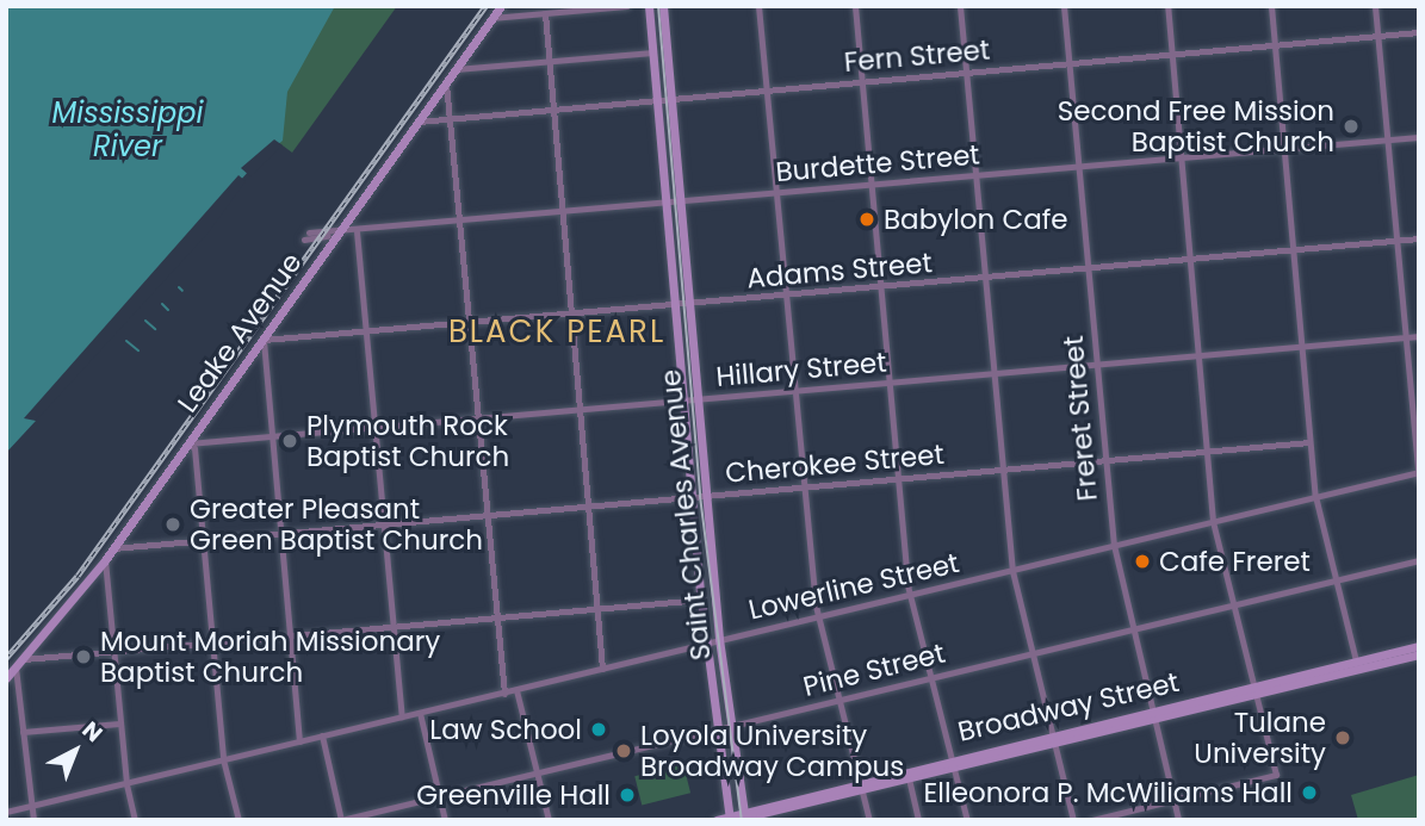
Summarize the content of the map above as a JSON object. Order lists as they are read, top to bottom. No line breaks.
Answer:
{"streets":{"street":["Fern Street","Burdette Street","Adams Street","Leake Avenue","Hillary Street","Freret Street","Cherokee Street","Saint Charles Avenue","Lowerline Street","Pine Street","Broadway Street"]},"crossings":[["Fern Street","Leake Avenue"],["Fern Street","Freret Street"],["Fern Street","Saint Charles Avenue"],["Burdette Street","Leake Avenue"],["Burdette Street","Freret Street"],["Burdette Street","Saint Charles Avenue"],["Adams Street","Leake Avenue"],["Adams Street","Freret Street"],["Adams Street","Saint Charles Avenue"],["Leake Avenue","Hillary Street"],["Leake Avenue","Cherokee Street"],["Hillary Street","Freret Street"],["Hillary Street","Saint Charles Avenue"],["Freret Street","Cherokee Street"],["Freret Street","Lowerline Street"],["Freret Street","Pine Street"],["Freret Street","Broadway Street"],["Cherokee Street","Saint Charles Avenue"],["Saint Charles Avenue","Lowerline Street"],["Saint Charles Avenue","Pine Street"],["Saint Charles Avenue","Broadway Street"]],"districts":["BLACK PEARL"],"water":["Mississippi River"],"places":["Second Free Mission Baptist Church","Babylon Cafe","Plymouth Rock Baptist Church","Greater Pleasant Green Baptist Church","Cafe Freret","Mount Moriah Missionary Baptist Church","Law School","Tulane University","Loyola University Broadway Campus","Elleonora P. McWiliams Hall","Greenville Hall"],"north":"top right"}
